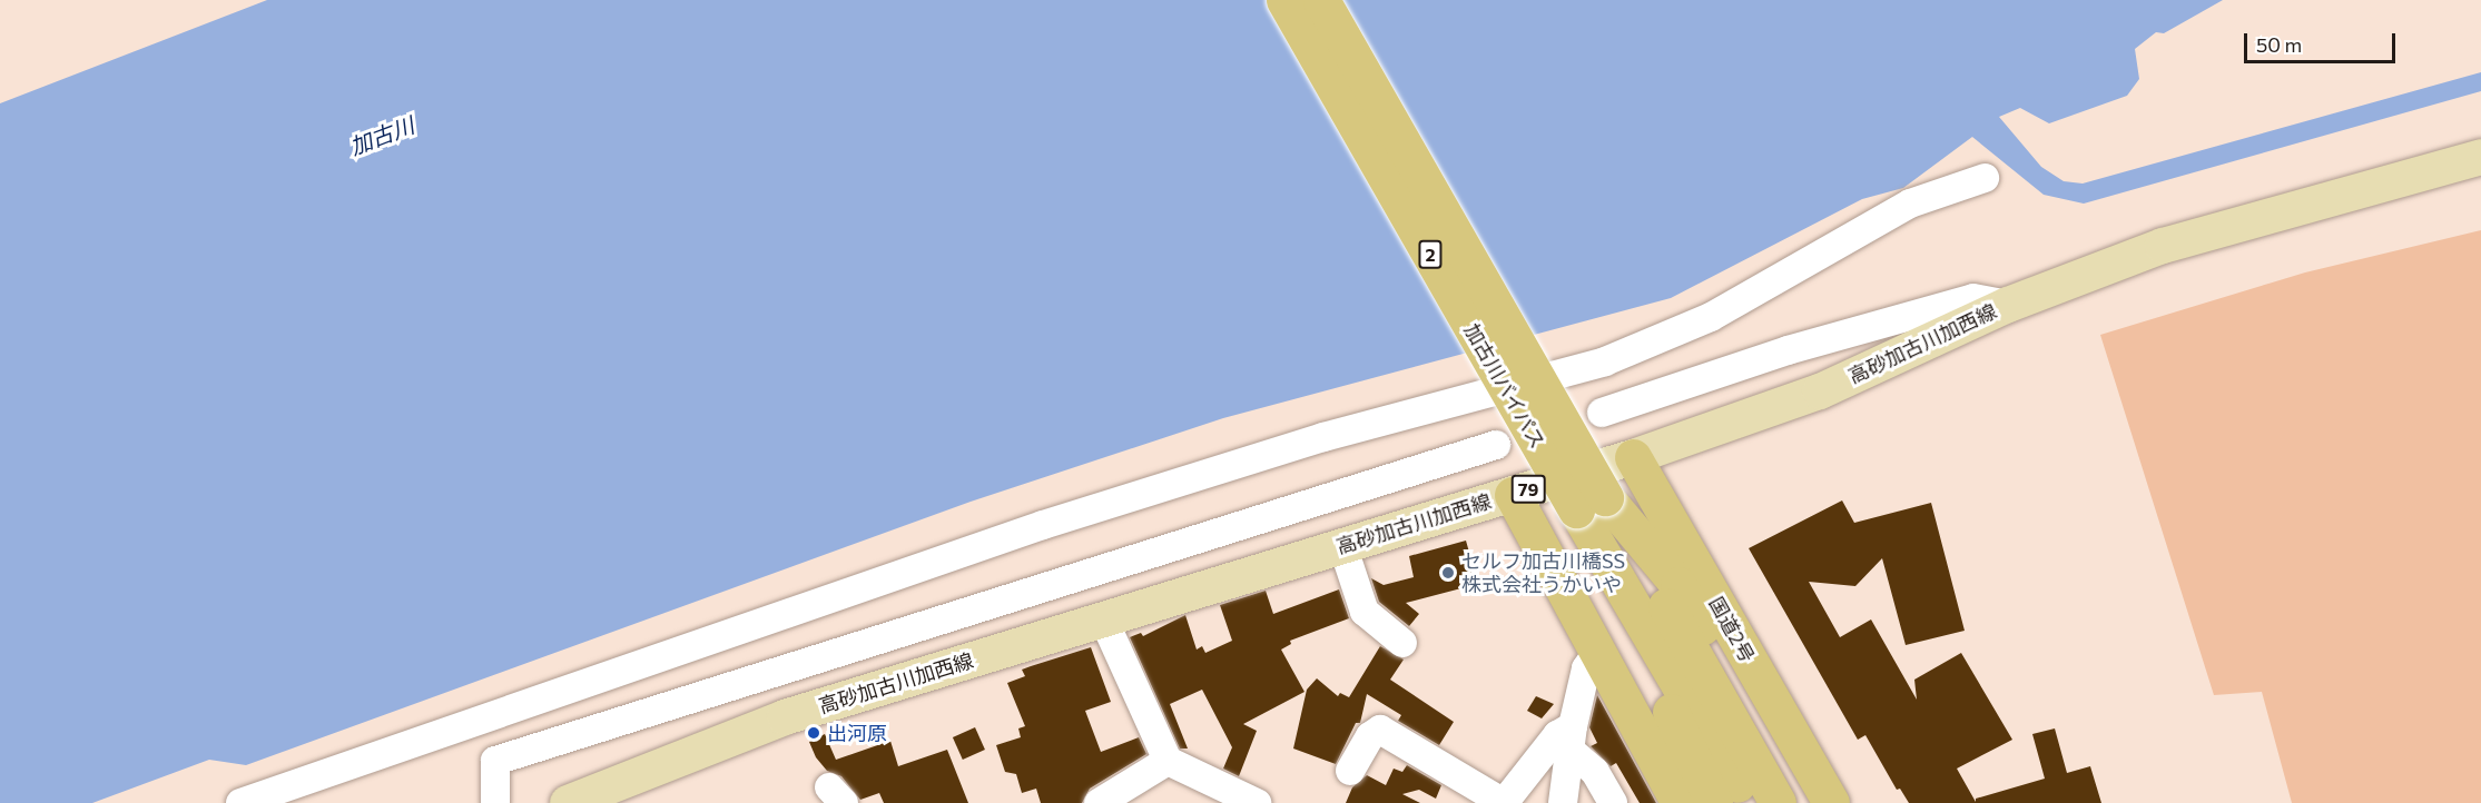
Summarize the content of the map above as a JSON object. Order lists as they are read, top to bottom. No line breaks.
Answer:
{"streets":{"highway":["2","加古川バイパス","国道2号"],"main road":["高砂加古川加西線","79"]},"crossings":[["高砂加古川加西線","国道2号"]],"water":["加古川"],"places":["セルフ加古川橋SS 株式会社うかいや","出河原"],"scale_bar":"50 m"}
